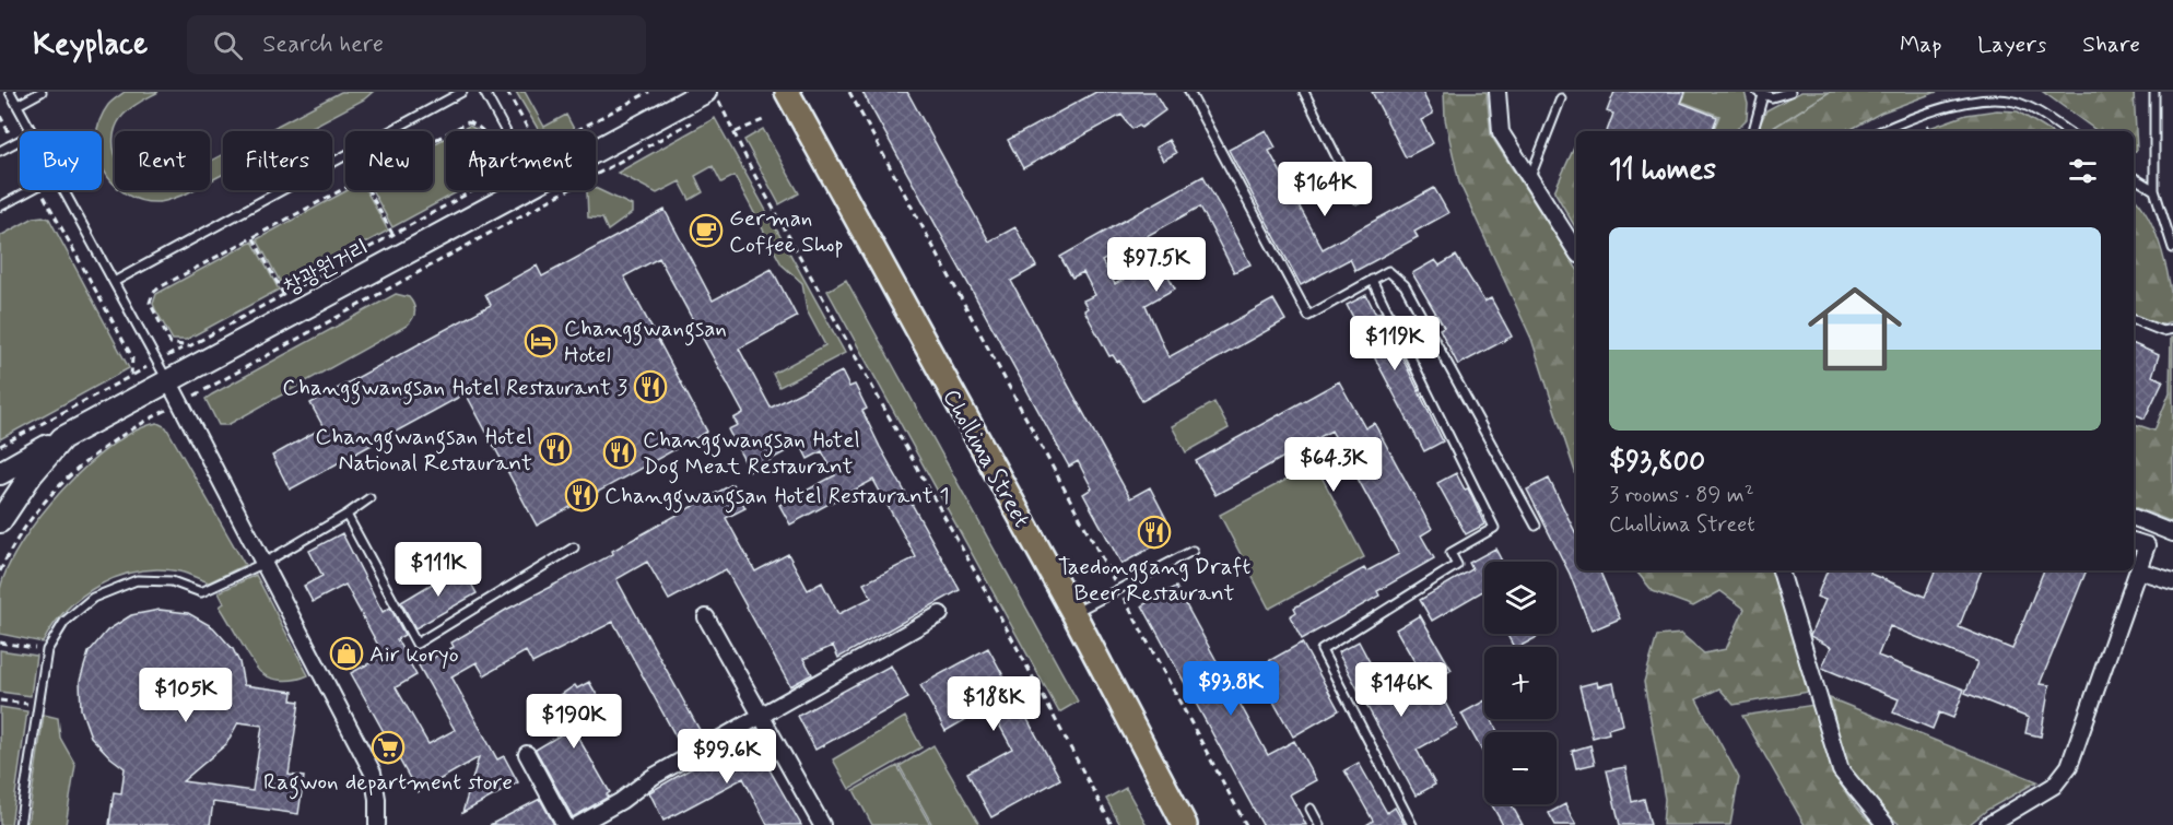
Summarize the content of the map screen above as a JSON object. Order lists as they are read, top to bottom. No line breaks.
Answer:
{"streets":{"main road":["창광원거리","Chollima Street"]},"places":{"cafe":["German Coffee Shop"],"hotel":["Changgwangsan Hotel"],"restaurant":["Changgwangsan Hotel Restaurant 3","Changgwangsan Hotel National Restaurant","Changgwangsan Hotel Dog Meat Restaurant","Changgwangsan Hotel Restaurant 1","Taedonggang Draft Beer Restaurant"],"shop":["Air koryo"],"supermarket":["Ragwon department store"]},"page":{"header":"Keyplace","search":"Search here","nav":["Map","Layers","Share"],"chip":["Buy","Rent","Filters","New","Apartment"],"heading":"11 homes","price":["$164K","$97.5K","$119K","$64.3K","$111K","$93.8K","$146K","$105K","$188K","$190K","$99.6K"],"list":[{"name":"$93,800","note":"3 rooms · 89 m² · Chollima Street"}],"map_buttons":["+","−"]}}
